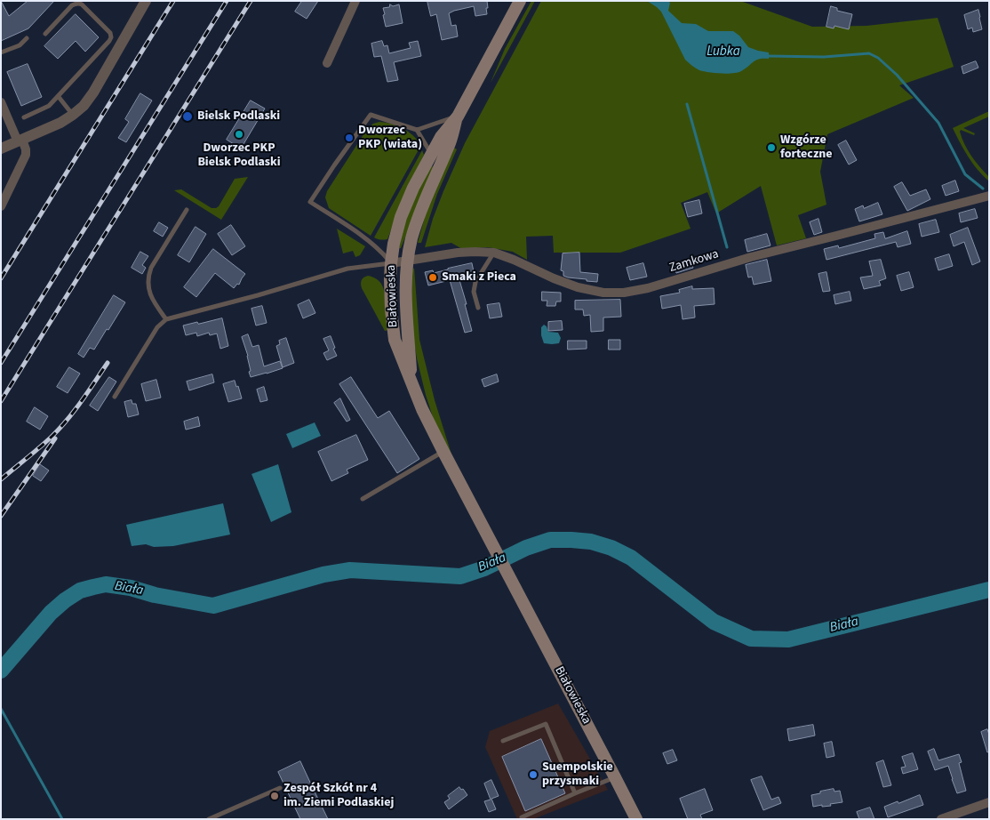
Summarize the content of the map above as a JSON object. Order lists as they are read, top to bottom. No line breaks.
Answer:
{"streets":{"main road":["Białowieska"],"street":["Zamkowa"]},"crossings":[["Zamkowa","Białowieska"]],"water":["Lubka","Biała"],"places":["Bielsk Podlaski","Dworzec PKP Bielsk Podlaski","Dworzec PKP (wiata)","Wzgórze forteczne","Smaki z Pieca","Suempolskie przysmaki","Zespół Szkół nr 4 im. Ziemi Podlaskiej"]}
